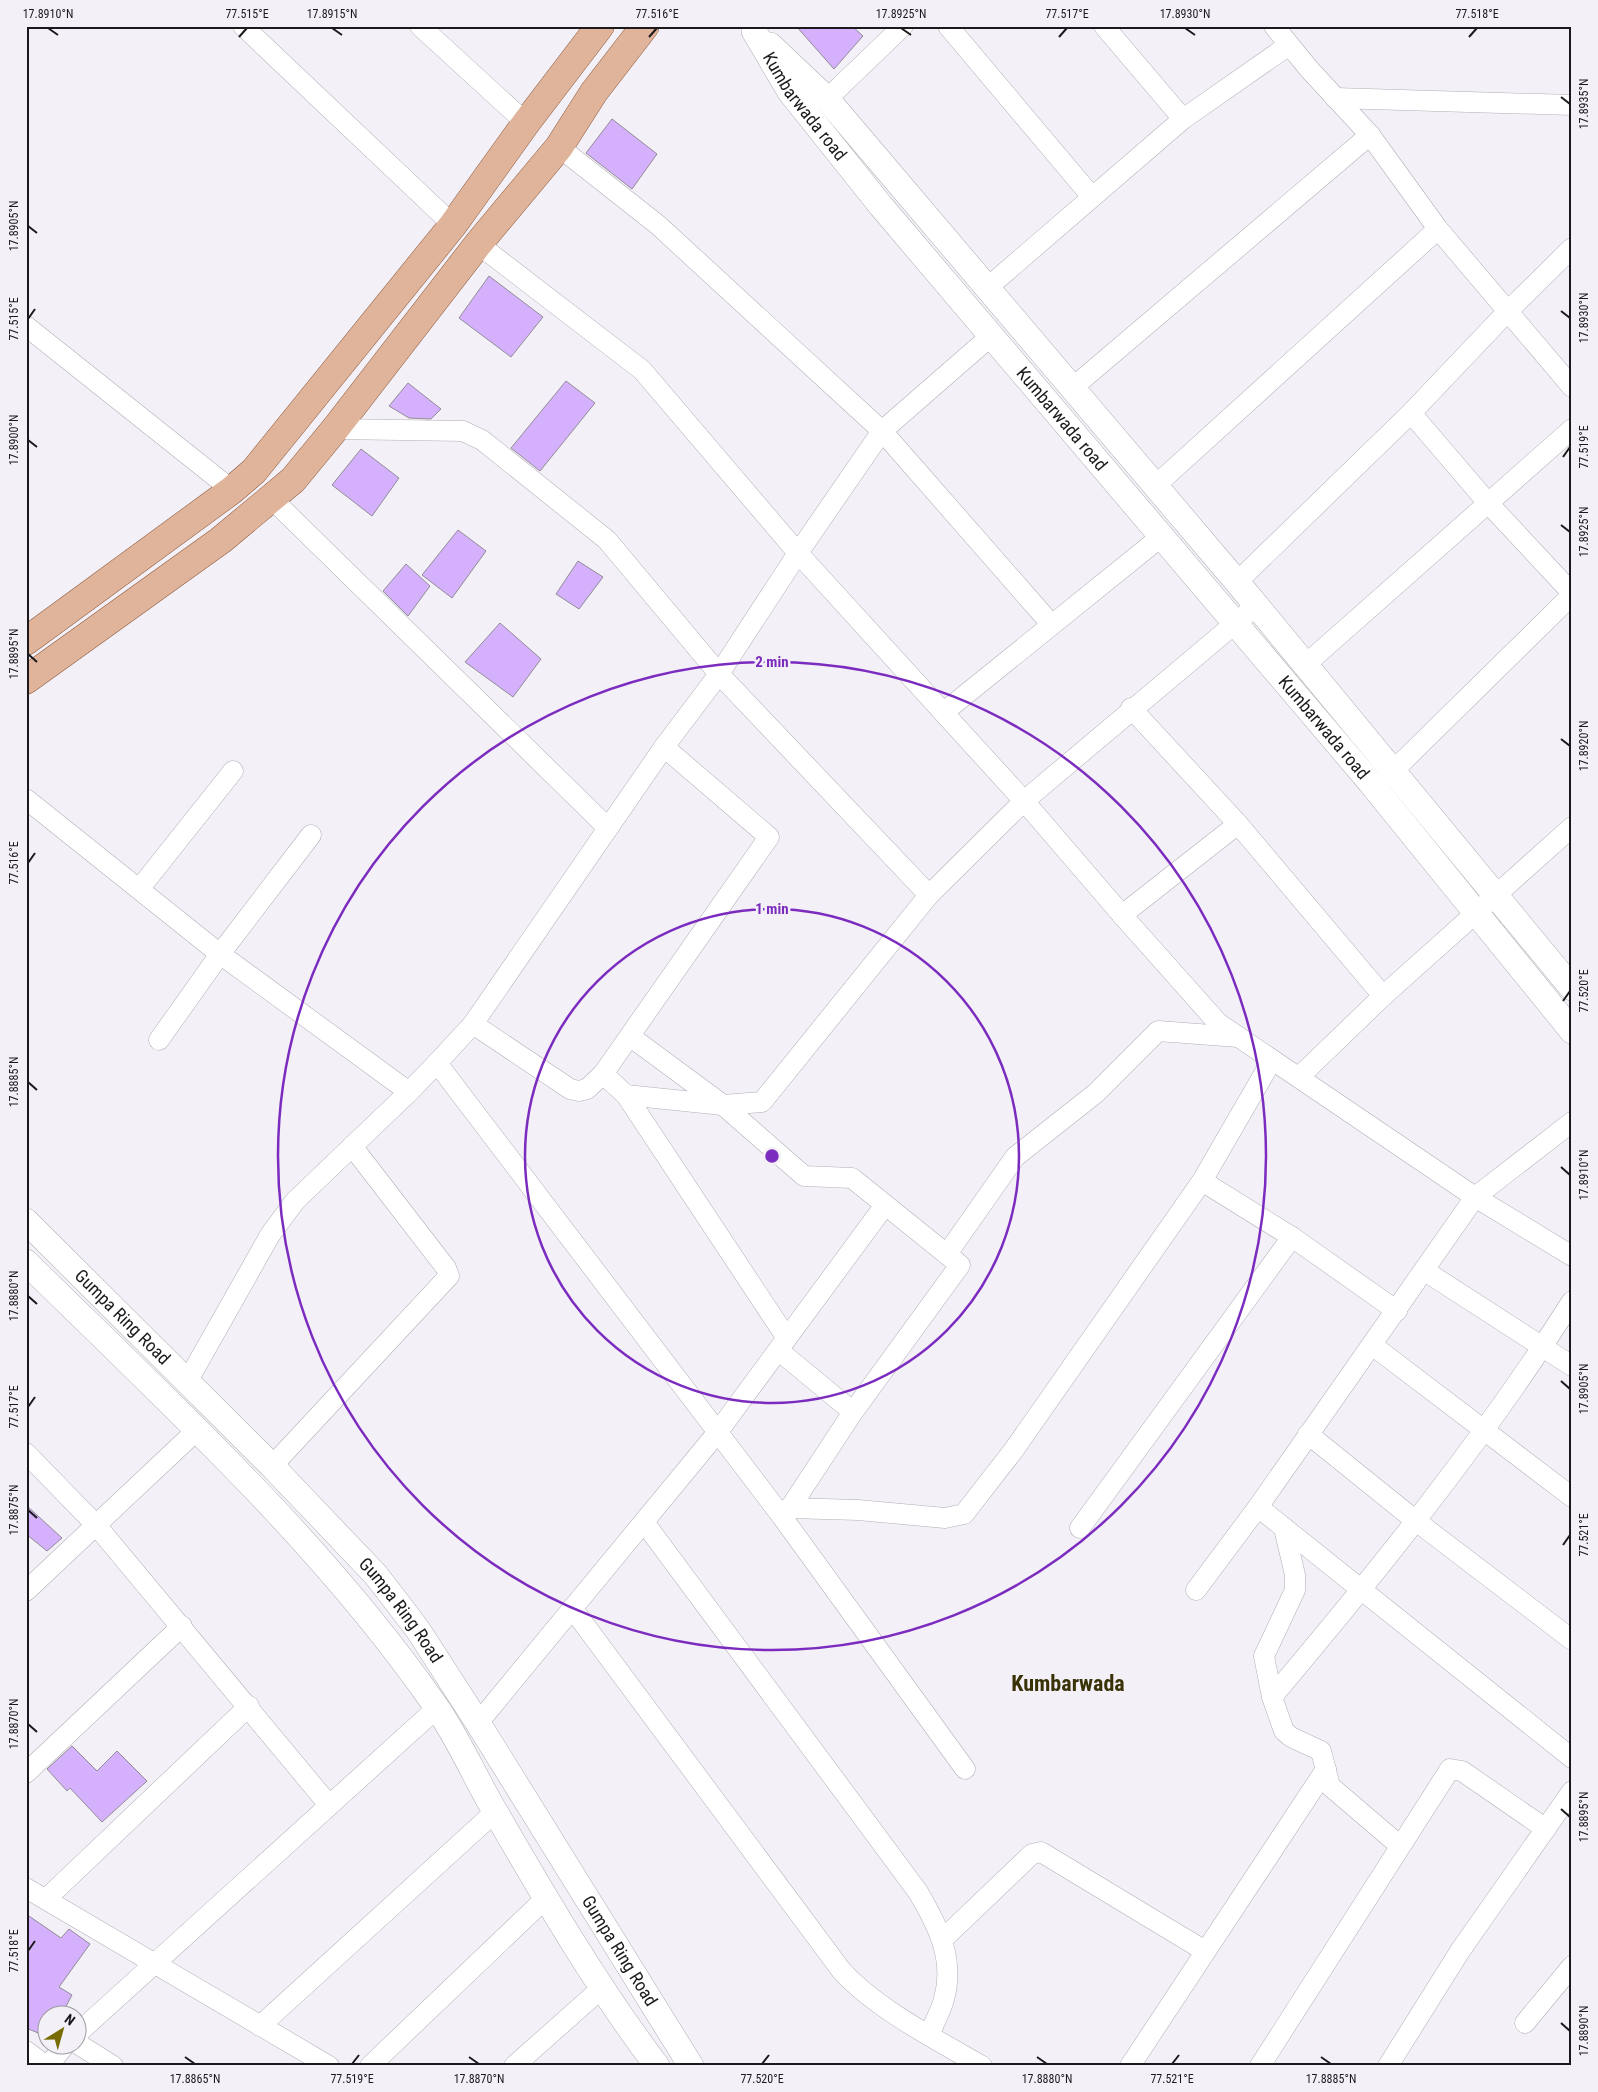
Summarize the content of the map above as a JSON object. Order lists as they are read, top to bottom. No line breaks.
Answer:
{"streets":{"street":["Kumbarwada road","Gumpa Ring Road"]},"districts":["Kumbarwada"],"north":"top right","coordinates":["17.8910°N","77.515°E","17.8915°N","77.516°E","17.8925°N","77.517°E","17.8930°N","77.518°E","17.8935°N","17.8905°N","17.8900°N","77.519°E","17.8895°N","17.8920°N","77.520°E","17.8885°N","17.8880°N","17.8875°N","77.521°E","17.8870°N","17.8890°N","17.8865°N"],"rings":["2 min","1 min"]}
